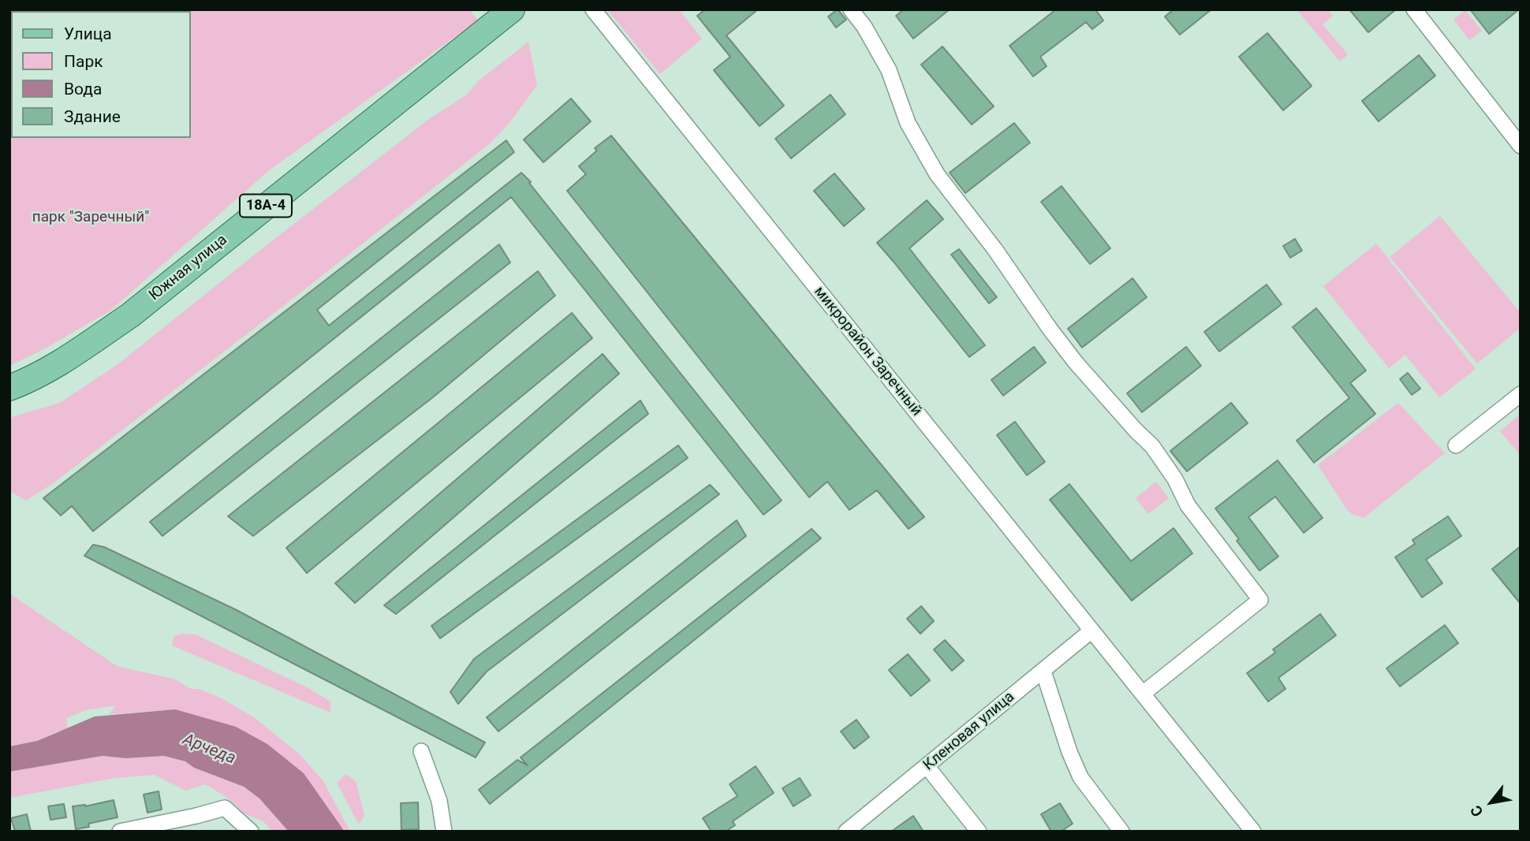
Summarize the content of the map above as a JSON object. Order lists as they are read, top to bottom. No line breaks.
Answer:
{"streets":{"main road":["18А-4","Южная улица"],"street":["микрорайон Заречный","Кленовая улица"]},"crossings":[["микрорайон Заречный","Кленовая улица"]],"water":["Арчеда"],"parks":["парк \"Заречный\""],"legend":["Улица","Парк","Вода","Здание"],"north":"bottom left"}
